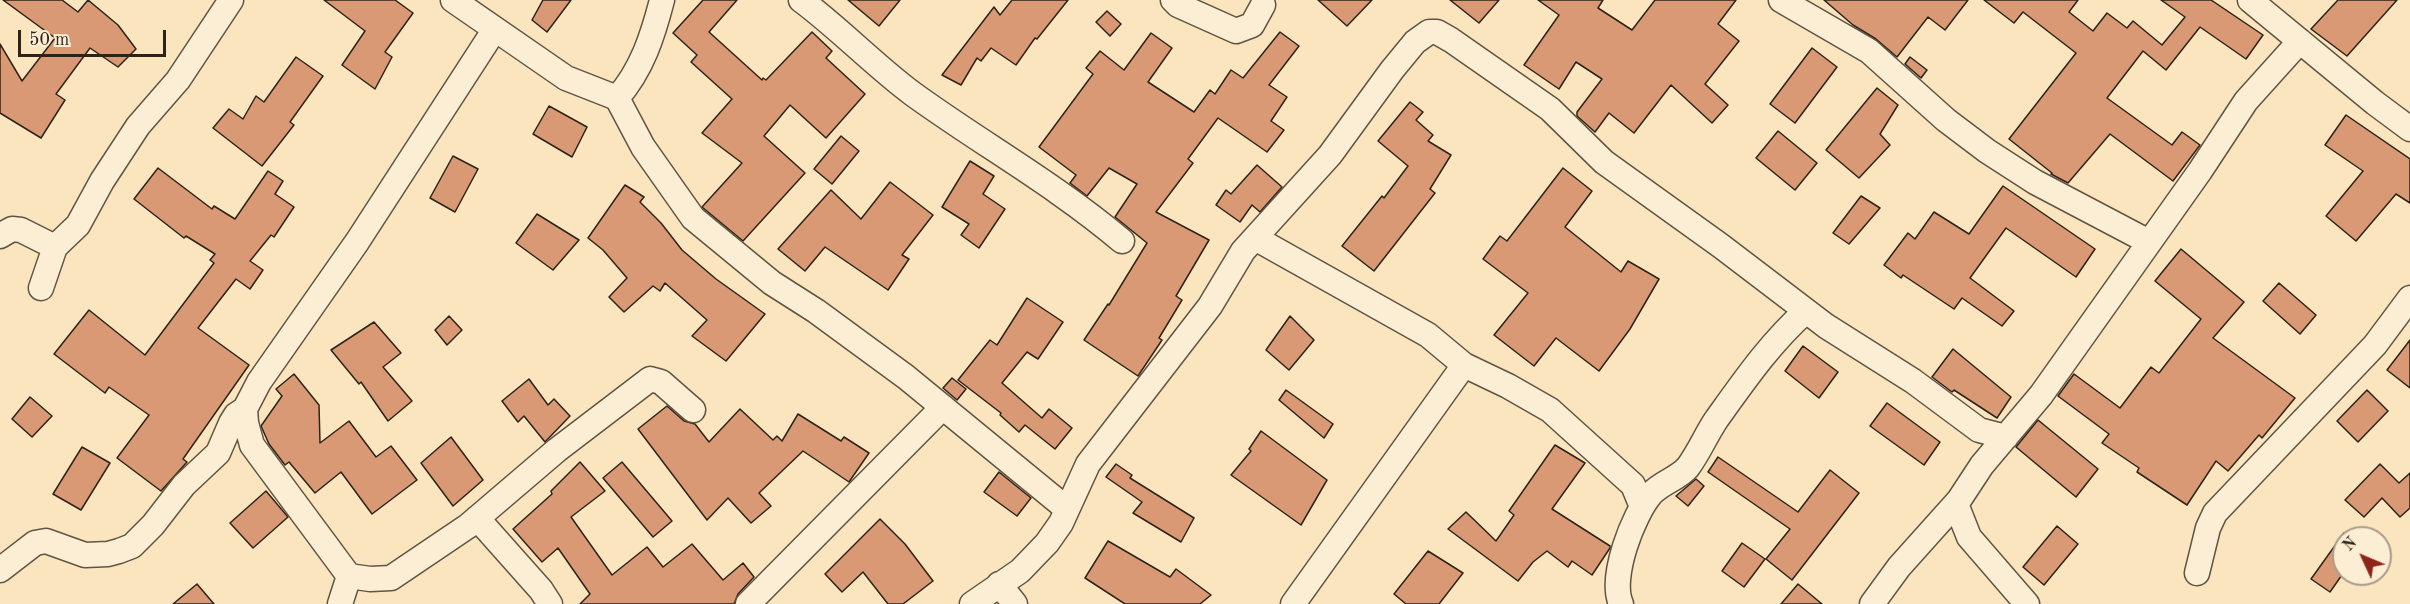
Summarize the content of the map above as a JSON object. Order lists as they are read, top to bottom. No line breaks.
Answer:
{"scale_bar":"50 m","north":"top left"}
